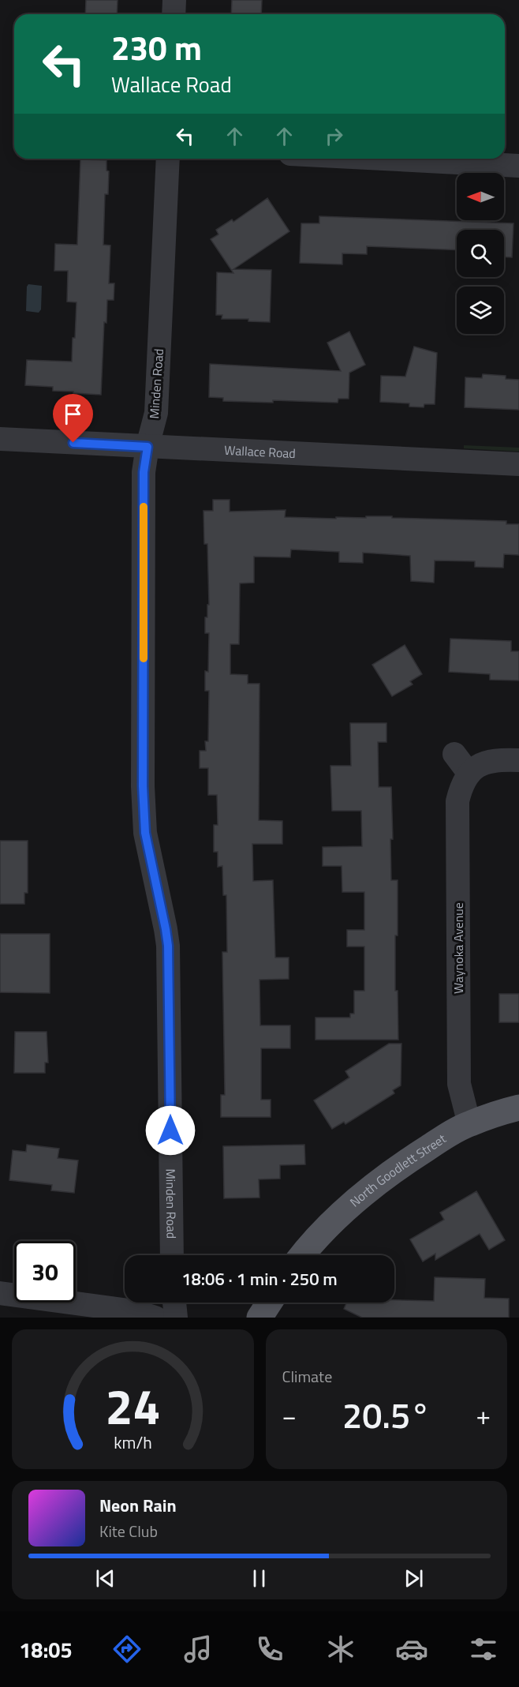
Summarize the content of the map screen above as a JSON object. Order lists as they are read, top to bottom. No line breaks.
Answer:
{"streets":{"main road":["North Goodlett Street"],"street":["Minden Road","Wallace Road","Waynoka Avenue"]},"crossings":[["Minden Road","Wallace Road"],["Waynoka Avenue","North Goodlett Street"]],"north":"left","page":{"turn":["230 m","Wallace Road"],"limit":"30","trip":"18:06 · 1 min · 250 m","tile":"Climate","heat":["−","20.5°","+"],"song":["Neon Rain","Kite Club"],"tabs":"18:05","gauge":["24","km/h"]}}
